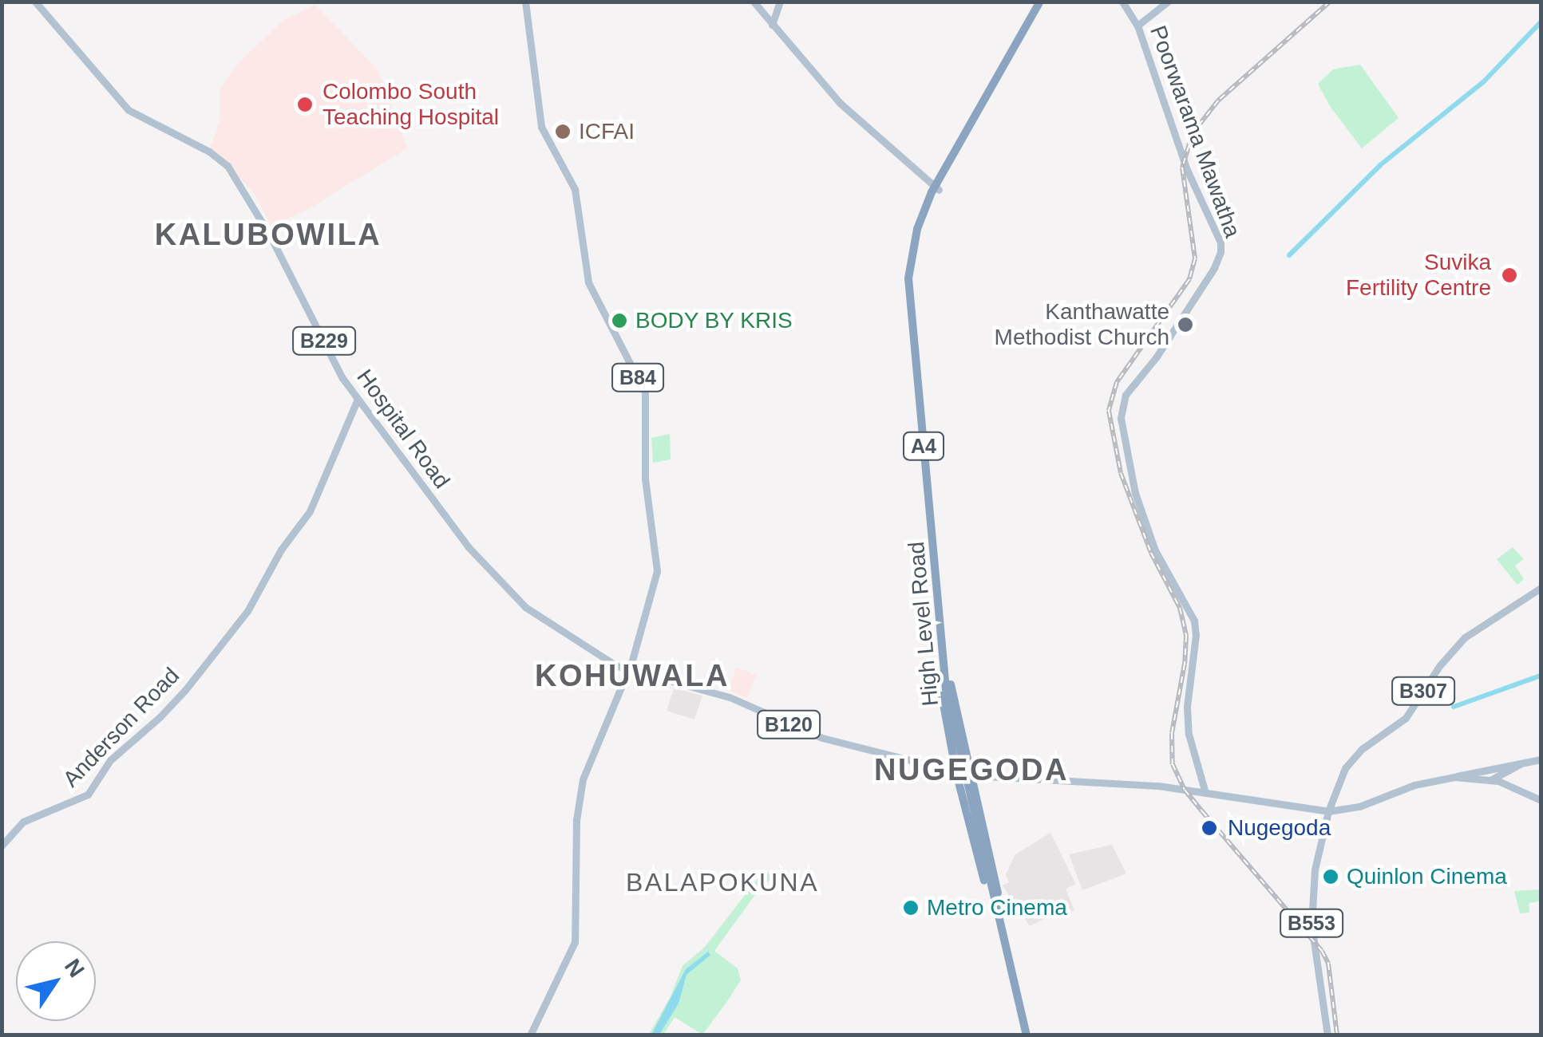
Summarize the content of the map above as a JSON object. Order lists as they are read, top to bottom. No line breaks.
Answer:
{"streets":{"highway":["A4","High Level Road"],"main road":["Poorwarama Mawatha","B229","B84","Hospital Road","B307","B120","Anderson Road","B553"]},"crossings":[["Poorwarama Mawatha","B120"],["B84","Hospital Road"],["B84","B120"],["Hospital Road","B120"],["Hospital Road","Anderson Road"],["A4","High Level Road"],["A4","B120"],["B307","B120"],["B307","B553"],["B120","B553"]],"districts":["KALUBOWILA","KOHUWALA","NUGEGODA","BALAPOKUNA"],"places":["Colombo South Teaching Hospital","ICFAI","Suvika Fertility Centre","BODY BY KRIS","Kanthawatte Methodist Church","Nugegoda","Quinlon Cinema","Metro Cinema"],"north":"top right"}
